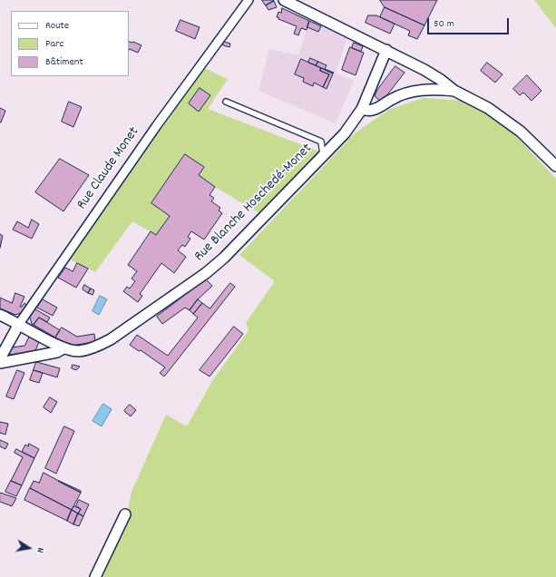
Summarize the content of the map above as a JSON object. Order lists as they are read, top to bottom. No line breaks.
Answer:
{"streets":{"street":["Rue Claude Monet","Rue Blanche Hoschedé-Monet"]},"legend":["Route","Parc","Bâtiment"],"scale_bar":"50 m","north":"right"}
